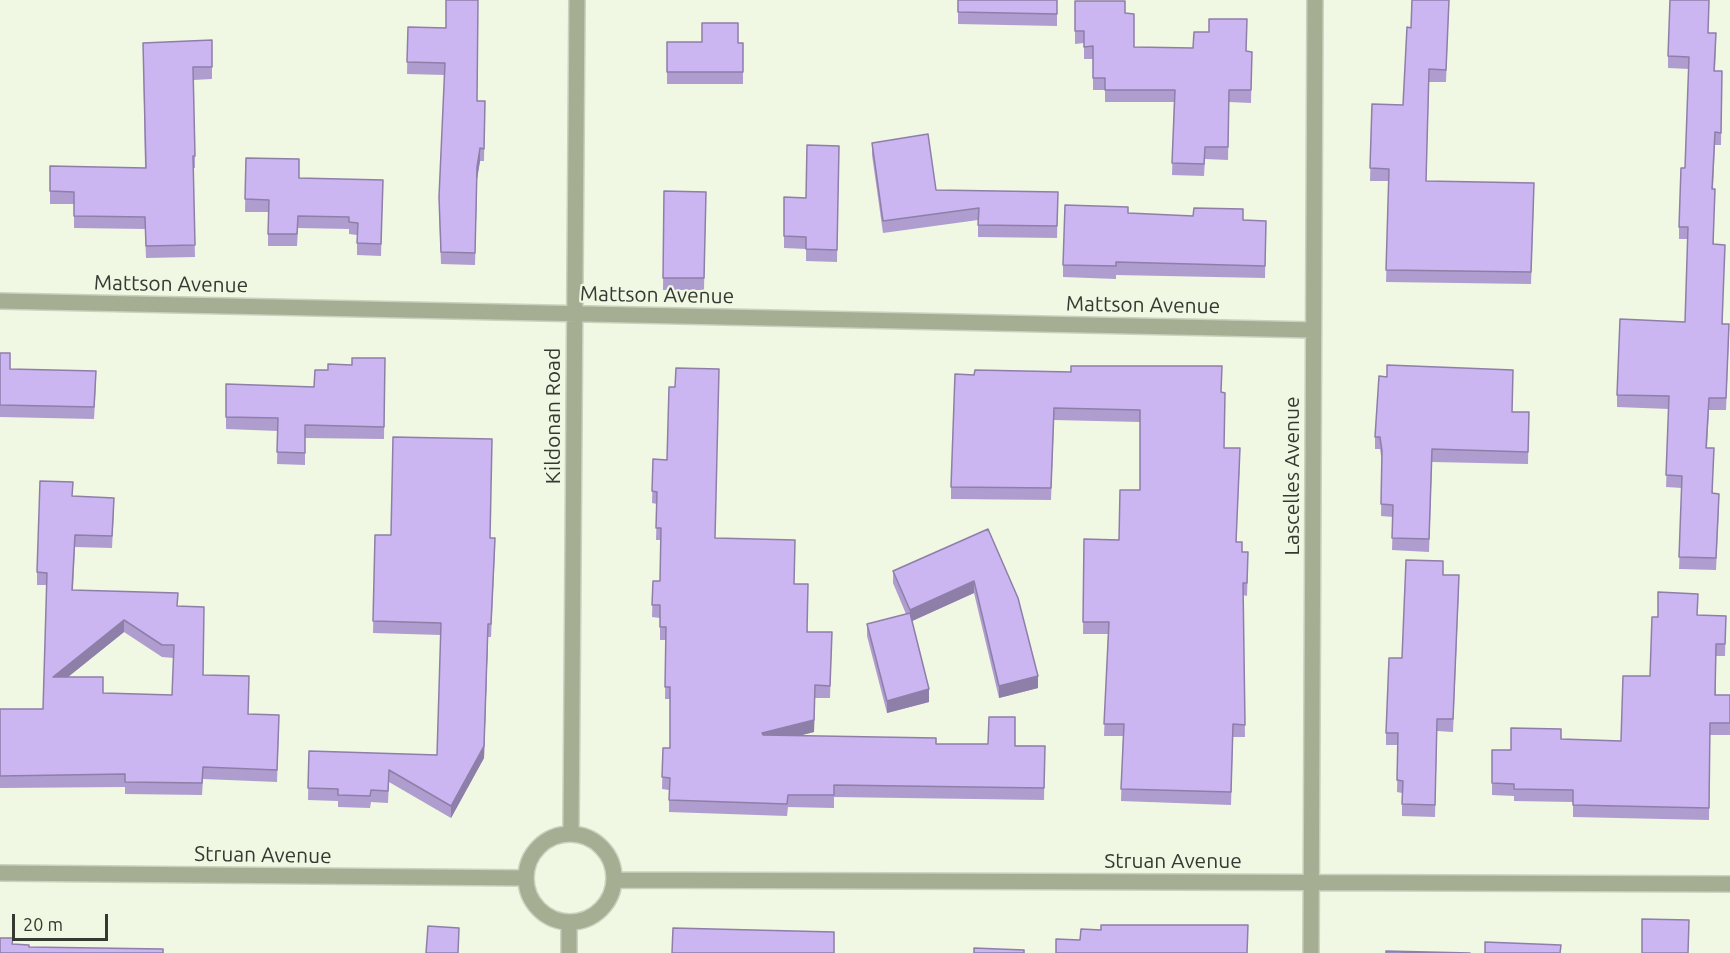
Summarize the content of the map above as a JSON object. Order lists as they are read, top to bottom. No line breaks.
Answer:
{"streets":{"street":["Mattson Avenue","Kildonan Road","Lascelles Avenue","Struan Avenue"]},"crossings":[["Mattson Avenue","Kildonan Road"],["Mattson Avenue","Lascelles Avenue"],["Kildonan Road","Struan Avenue"],["Lascelles Avenue","Struan Avenue"]],"scale_bar":"20 m"}
